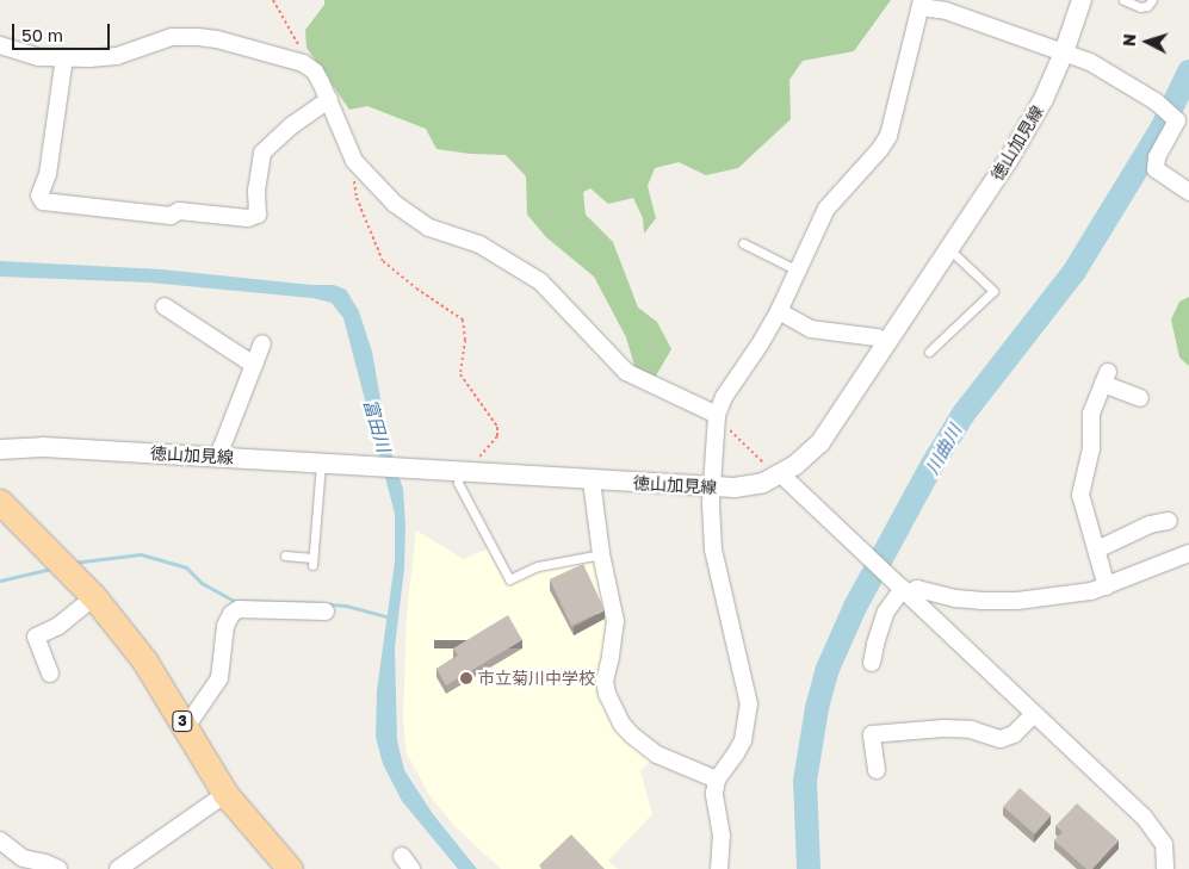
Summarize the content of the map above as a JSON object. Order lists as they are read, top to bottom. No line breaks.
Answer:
{"streets":{"main road":["3"],"street":["徳山加見線"]},"water":["富田川","川曲川"],"places":["市立菊川中学校"],"scale_bar":"50 m","north":"left"}
